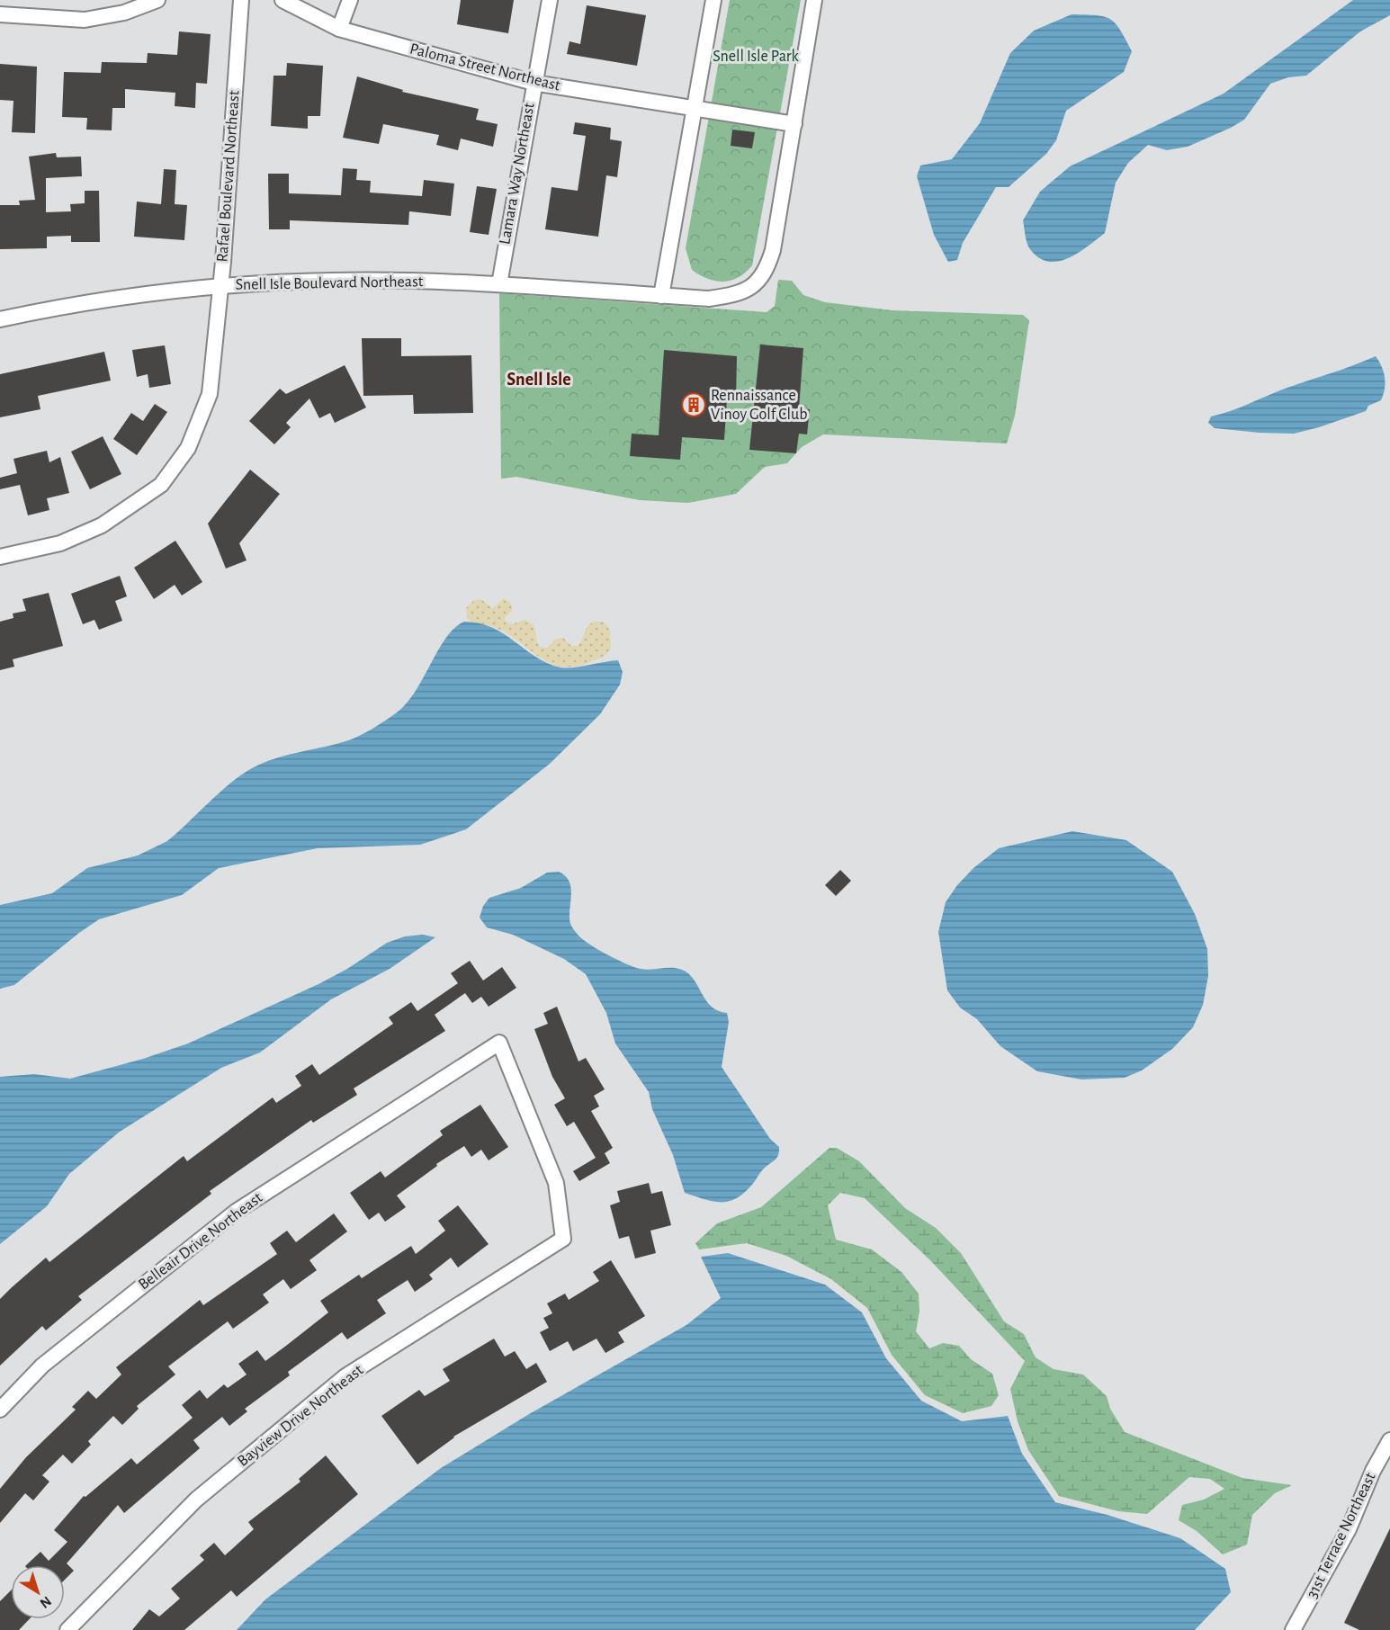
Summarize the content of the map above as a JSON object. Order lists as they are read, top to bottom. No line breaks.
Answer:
{"streets":{"street":["Paloma Street Northeast","Lamara Way Northeast","Rafael Boulevard Northeast","Snell Isle Boulevard Northeast","Belleair Drive Northeast","Bayview Drive Northeast","31st Terrace Northeast"]},"crossings":[["Paloma Street Northeast","Lamara Way Northeast"],["Paloma Street Northeast","Snell Isle Boulevard Northeast"],["Lamara Way Northeast","Snell Isle Boulevard Northeast"],["Rafael Boulevard Northeast","Snell Isle Boulevard Northeast"],["Belleair Drive Northeast","Bayview Drive Northeast"]],"districts":["Snell Isle"],"parks":["Snell Isle Park"],"places":{"building":["Rennaissance Vinoy Golf Club"]},"north":"bottom right"}
